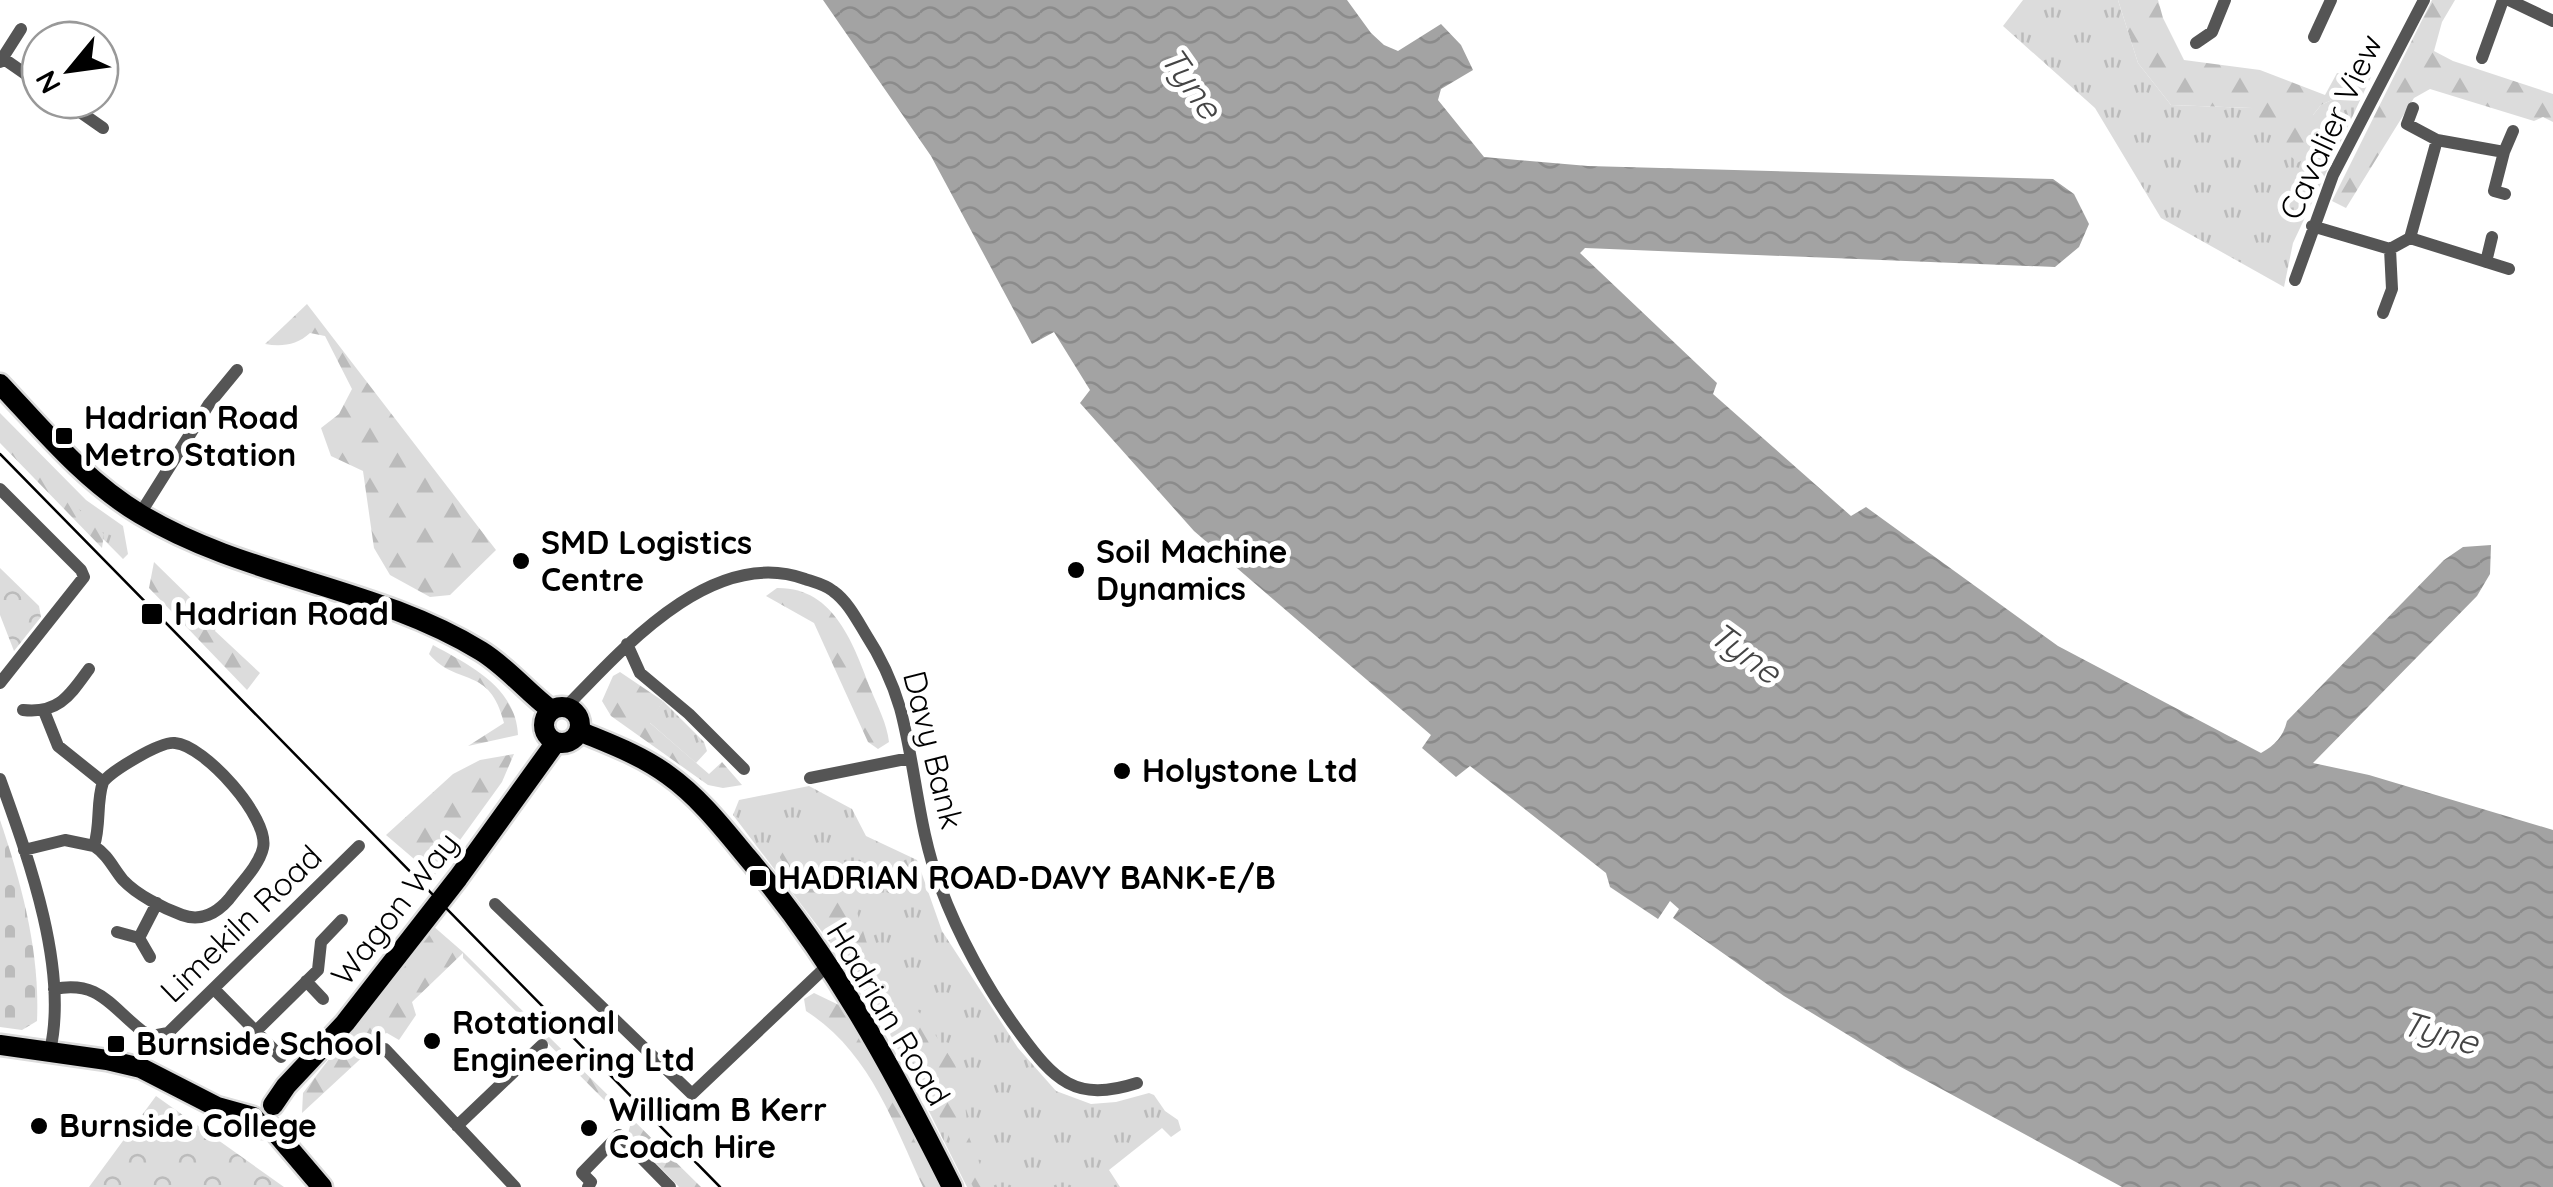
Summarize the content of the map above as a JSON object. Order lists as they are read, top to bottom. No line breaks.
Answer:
{"streets":{"main road":["Wagon Way","Hadrian Road"],"street":["Cavalier View","Davy Bank","Limekiln Road"]},"crossings":[["Davy Bank","Wagon Way"],["Davy Bank","Hadrian Road"],["Wagon Way","Hadrian Road"]],"water":["Tyne"],"places":{"transit":["Hadrian Road Metro Station","Hadrian Road","HADRIAN ROAD-DAVY BANK-E/B","Burnside School"],"other":["SMD Logistics Centre","Soil Machine Dynamics","Holystone Ltd","Rotational Engineering Ltd","Burnside College","William B Kerr Coach Hire"]},"north":"bottom left"}
